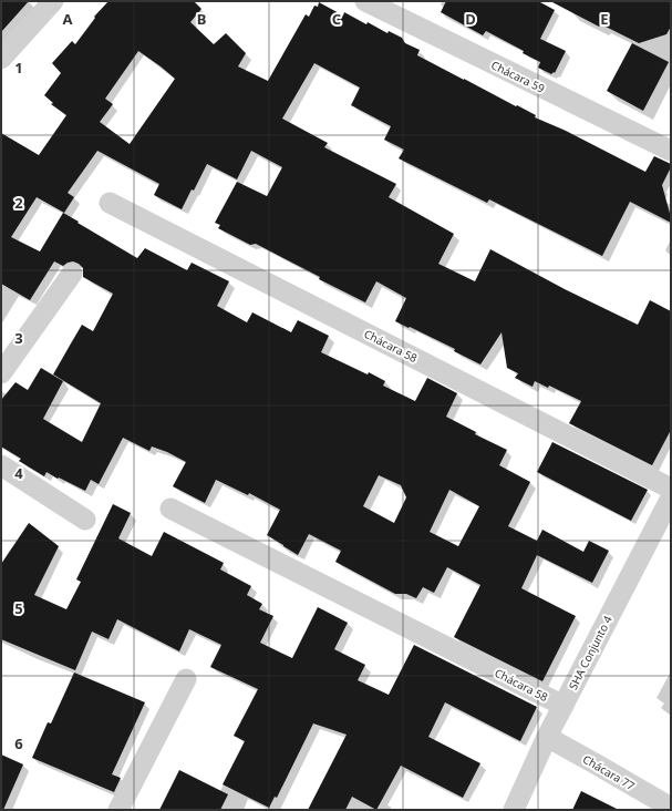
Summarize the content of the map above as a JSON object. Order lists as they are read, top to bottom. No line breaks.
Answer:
{"streets":{"street":["Chácara 59","Chácara 58","SHA Conjunto 4","Chácara 77"]},"crossings":[["Chácara 58","SHA Conjunto 4"],["SHA Conjunto 4","Chácara 77"]],"grid":{"columns":["A","B","C","D","E"],"rows":["1","2","3","4","5","6"]}}
